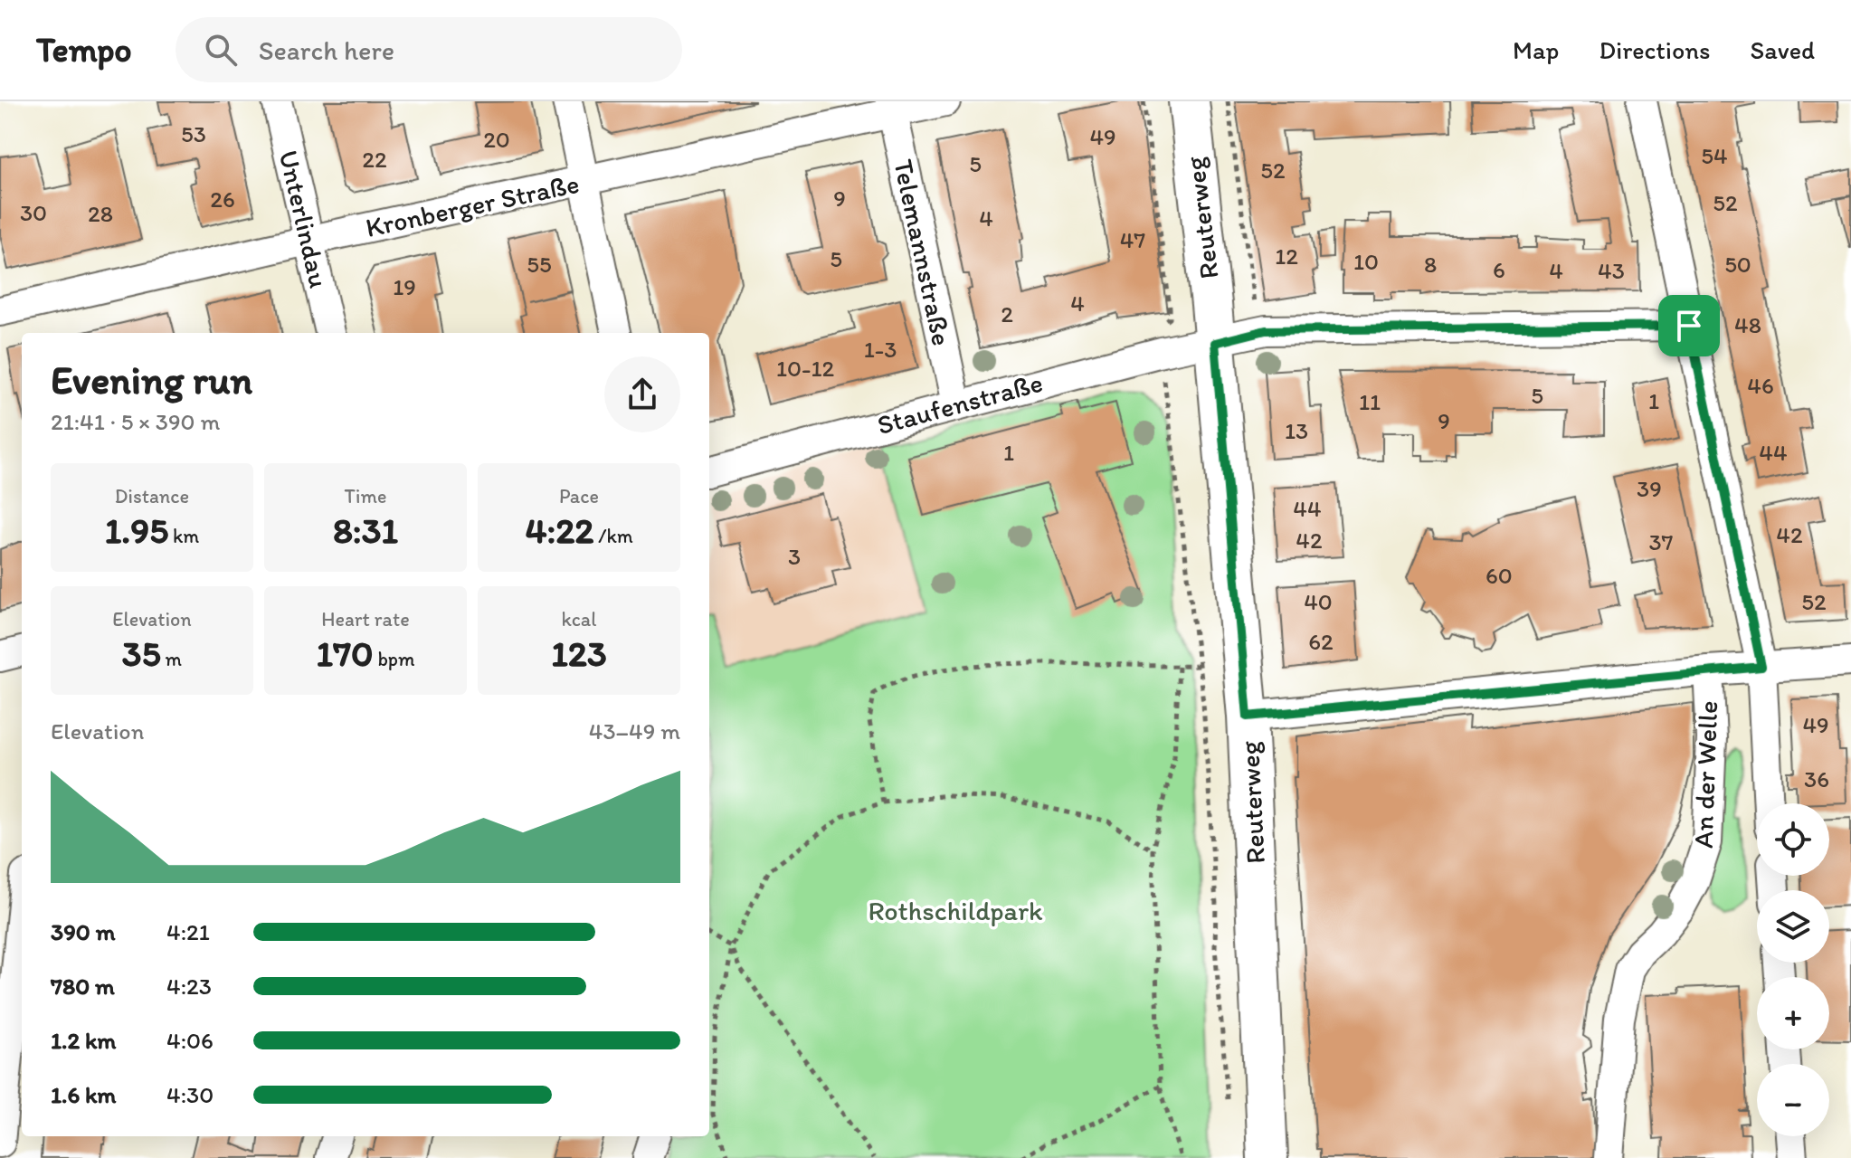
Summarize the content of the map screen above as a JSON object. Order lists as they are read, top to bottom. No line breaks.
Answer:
{"streets":{"main road":["Reuterweg"],"street":["Kronberger Straße","Unterlindau","Telemannstraße","Staufenstraße","An der Welle"]},"crossings":[["Kronberger Straße","Unterlindau"],["Kronberger Straße","Telemannstraße"],["Reuterweg","Staufenstraße"],["Telemannstraße","Staufenstraße"]],"parks":["Rothschildpark"],"house_numbers":["53","49","20","54","22","5","52","9","26","52","30","28","4","47","12","5","10","55","8","50","6","4","43","19","4","2","48","1-3","10-12","46","5","1","11","9","13","1","44","39","44","42","42","37","3","60","40","52","62","49","36"],"page":{"header":"Tempo","search":"Search here","nav":["Map","Directions","Saved"],"heading":["Evening run","21:41 · 5 × 390 m"],"stats":[["Distance","1.95 km"],["Time","8:31"],["Pace","4:22 /km"],["Elevation","35 m"],["Heart rate","170 bpm"],["kcal","123"]],"chart":["Elevation","43–49 m"],"map_buttons":["+","−"],"list":[{"name":"390 m","note":"4:21"},{"name":"780 m","note":"4:23"},{"name":"1.2 km","note":"4:06"},{"name":"1.6 km","note":"4:30"}]}}
